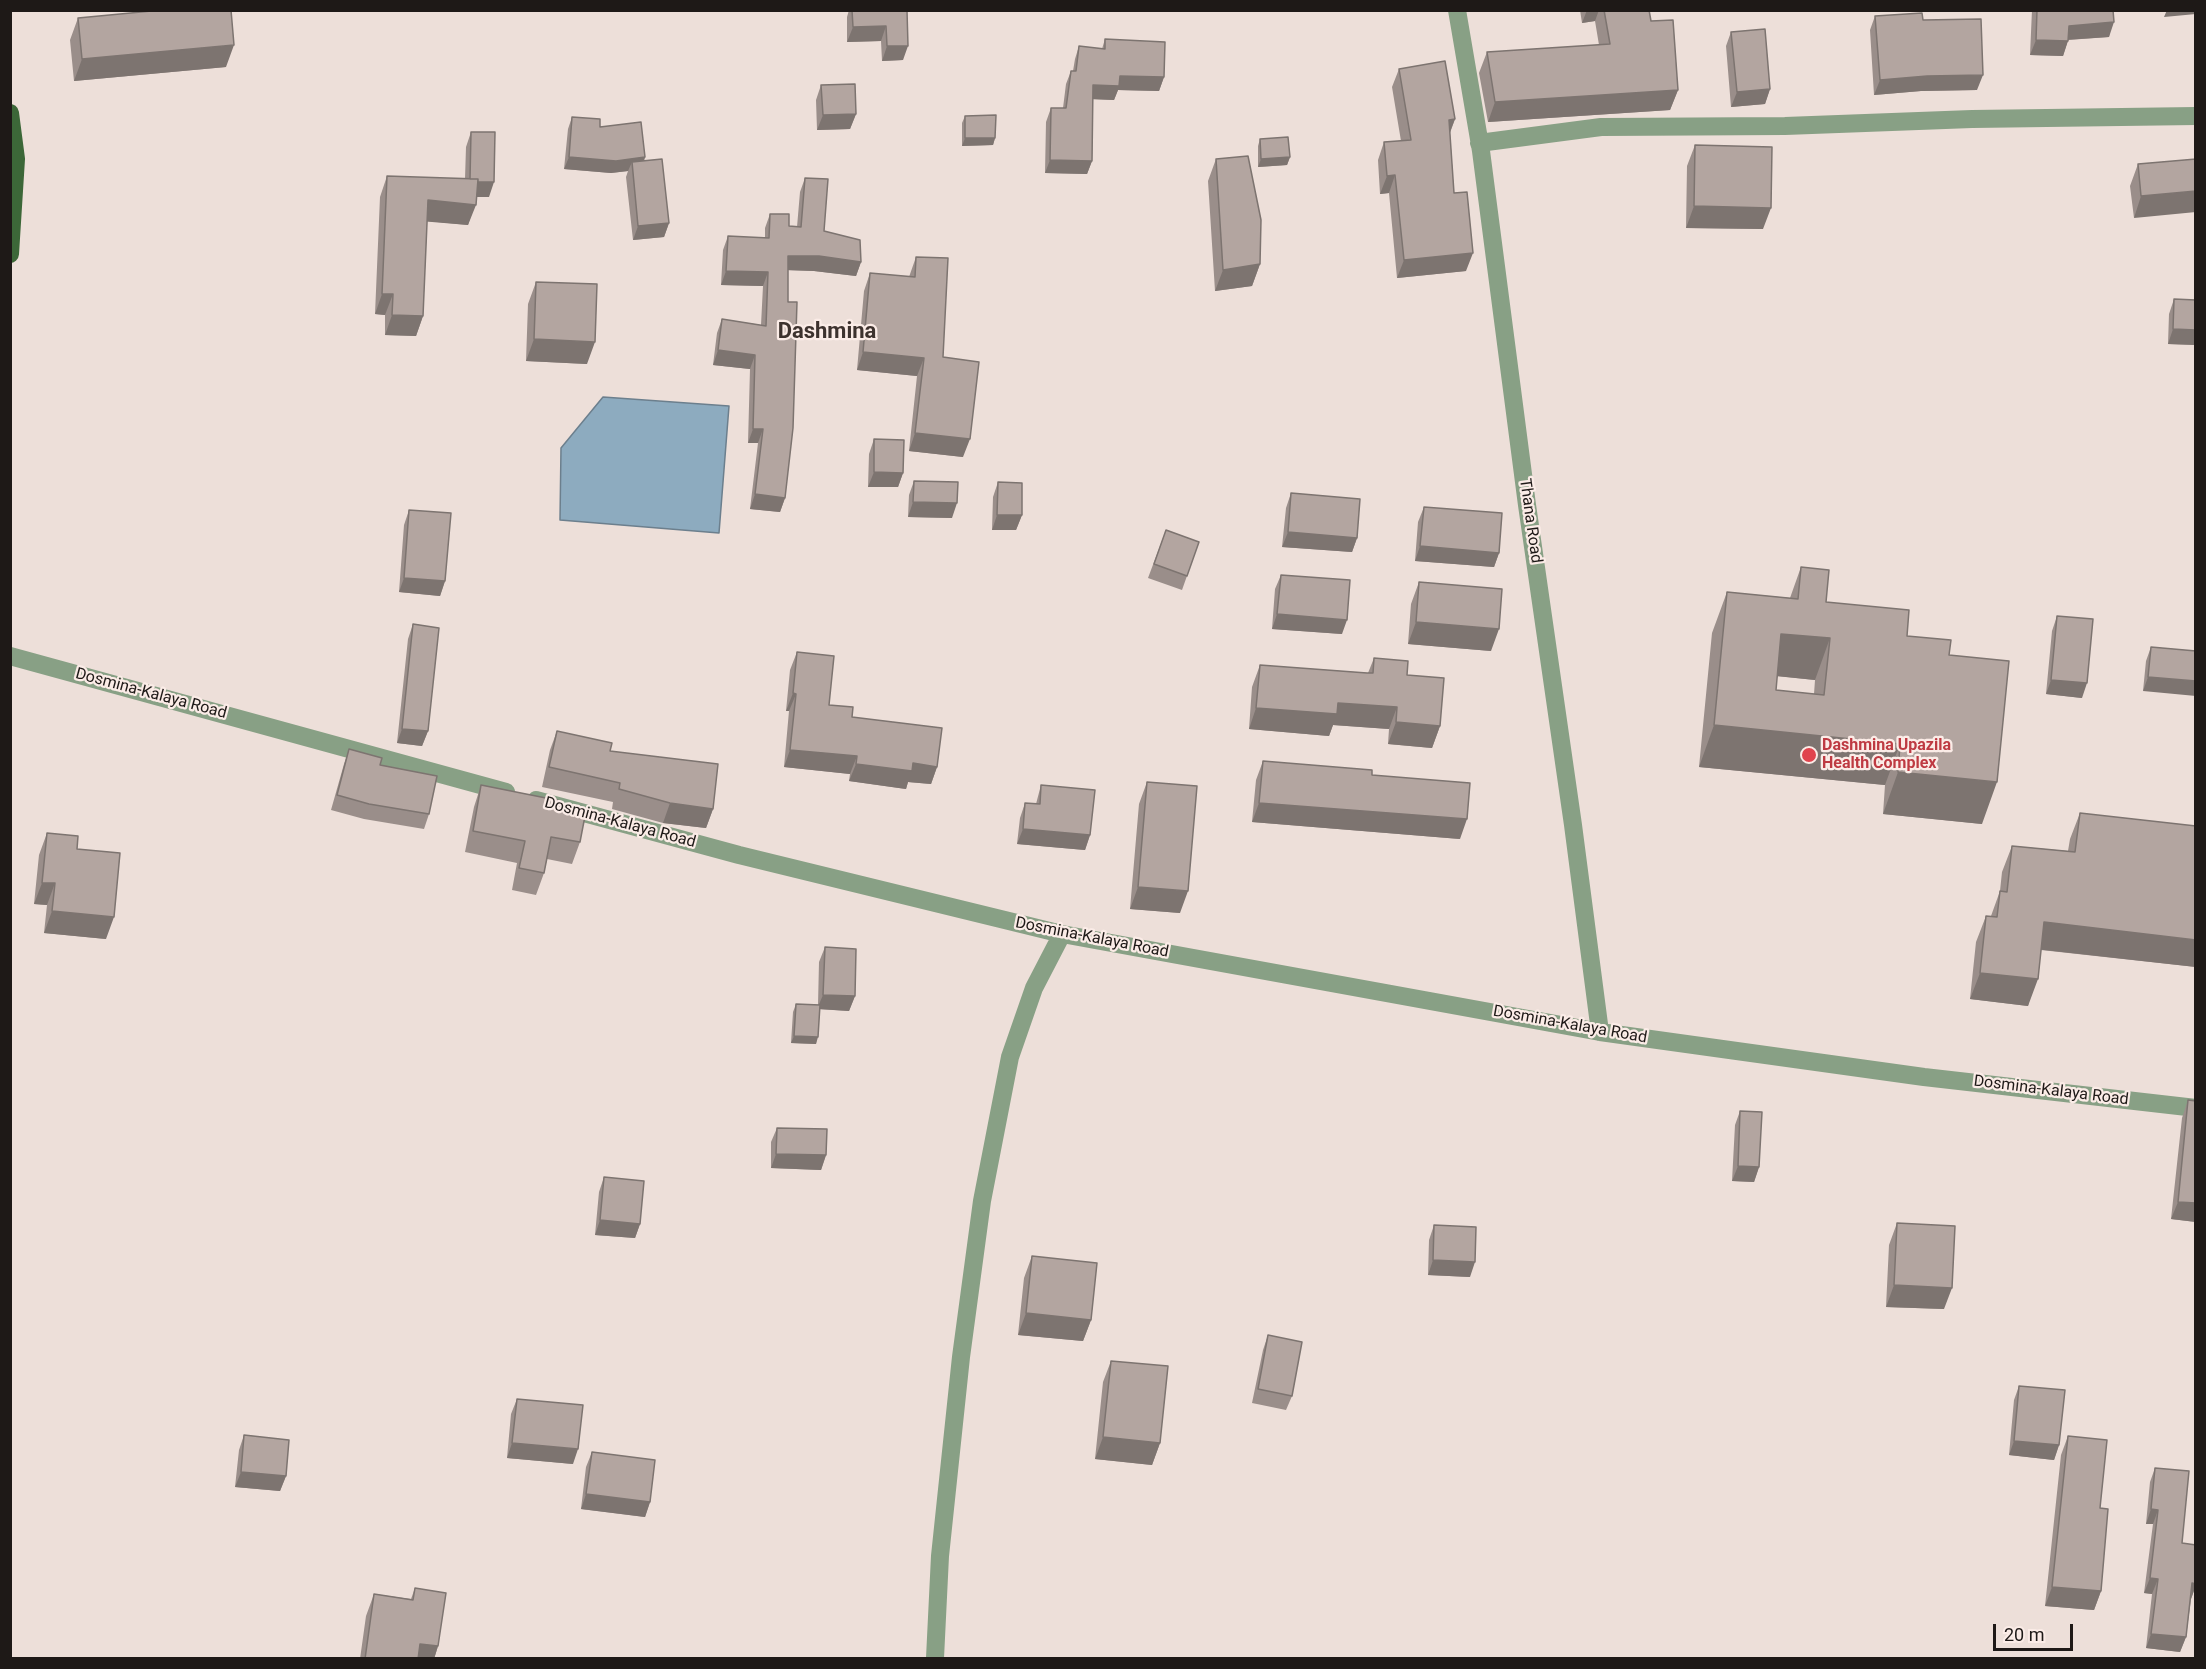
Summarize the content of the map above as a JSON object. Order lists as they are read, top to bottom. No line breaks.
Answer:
{"streets":{"street":["Thana Road","Dosmina-Kalaya Road"]},"crossings":[["Thana Road","Dosmina-Kalaya Road"]],"districts":["Dashmina"],"places":["Dashmina Upazila Health Complex"],"scale_bar":"20 m"}
